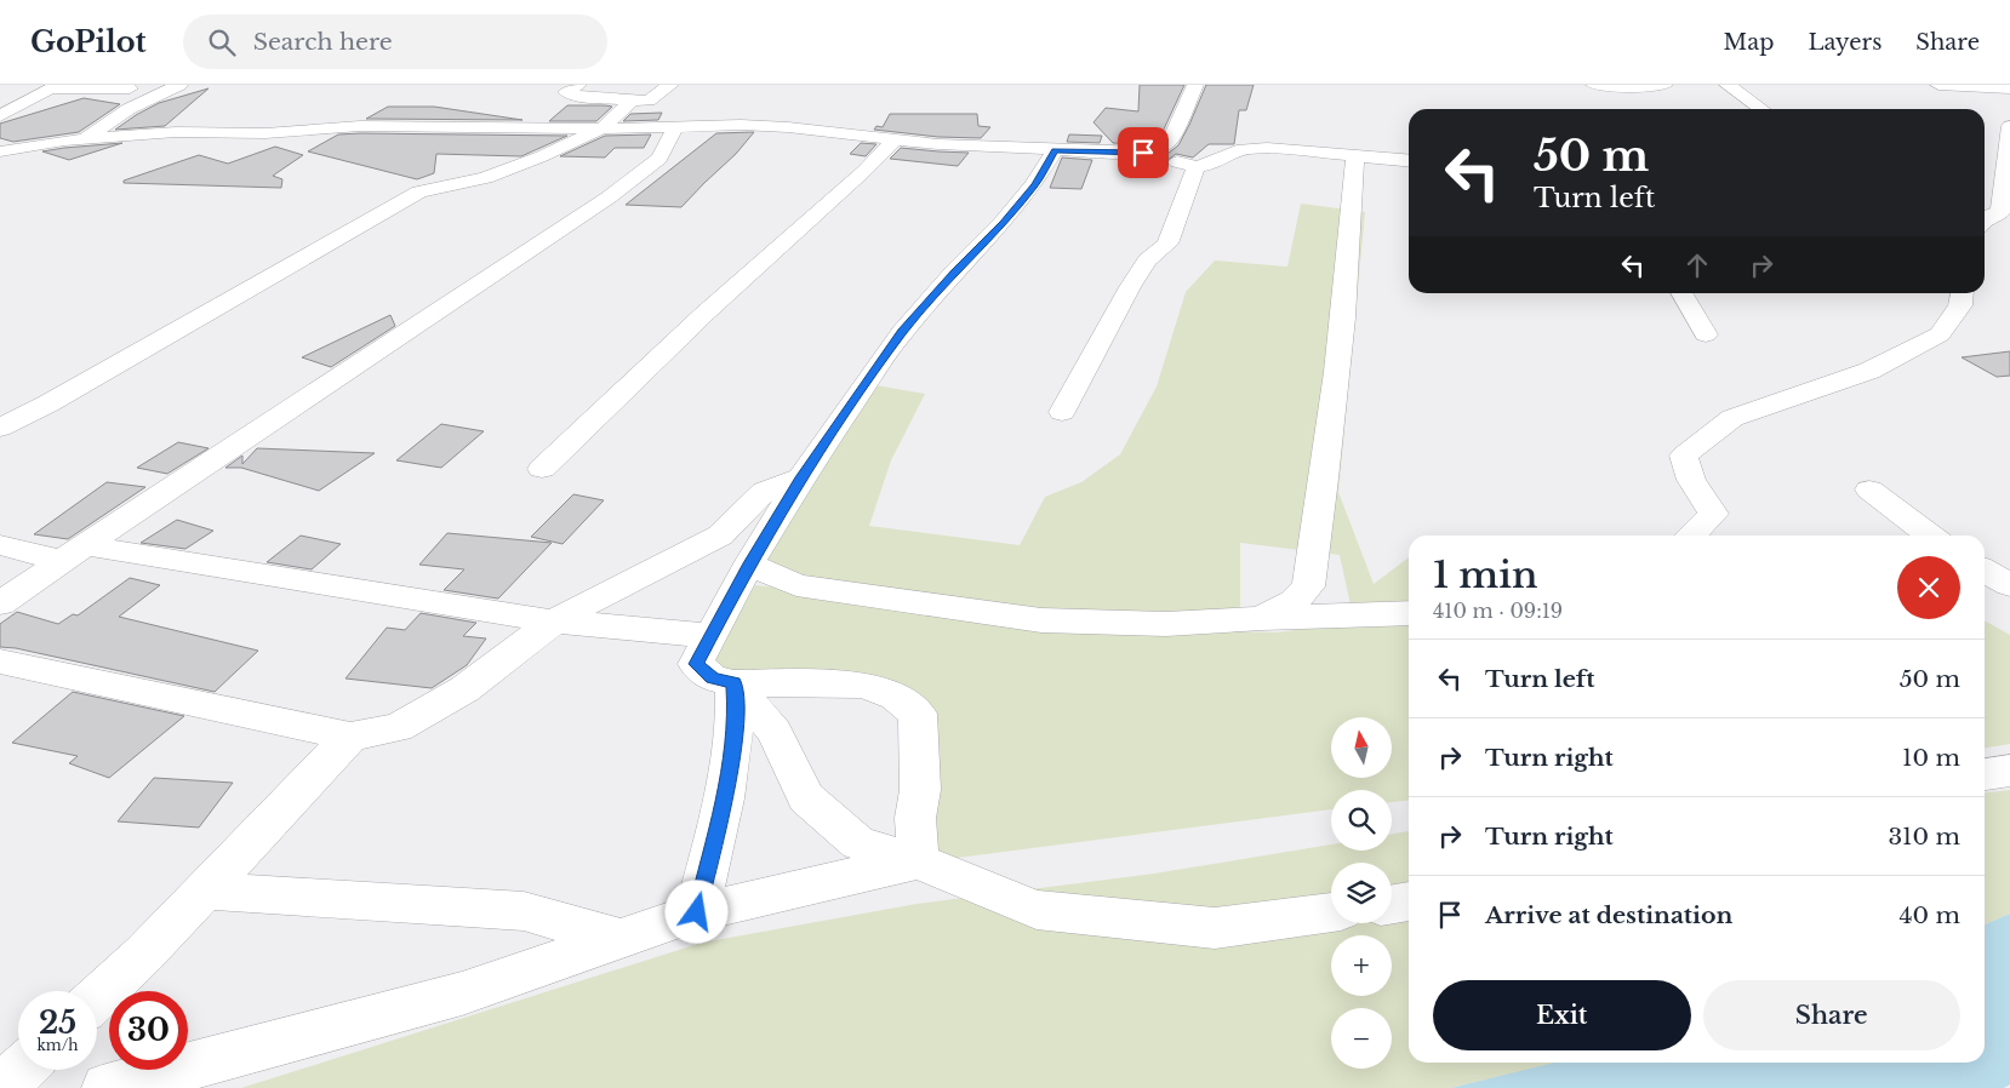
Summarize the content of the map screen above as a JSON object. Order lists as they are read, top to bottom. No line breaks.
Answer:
{"north":"top","page":{"header":"GoPilot","search":"Search here","nav":["Map","Layers","Share"],"turn":["50 m","Turn left"],"heading":["1 min","410 m · 09:19"],"list":[{"name":"Turn left","value":"50 m"},{"name":"Turn right","value":"10 m"},{"name":"Turn right","value":"310 m"},{"name":"Arrive at destination","value":"40 m"}],"map_buttons":["+","−"],"buttons":["Exit","Share"],"speed":"25 km/h","limit":"30"}}
